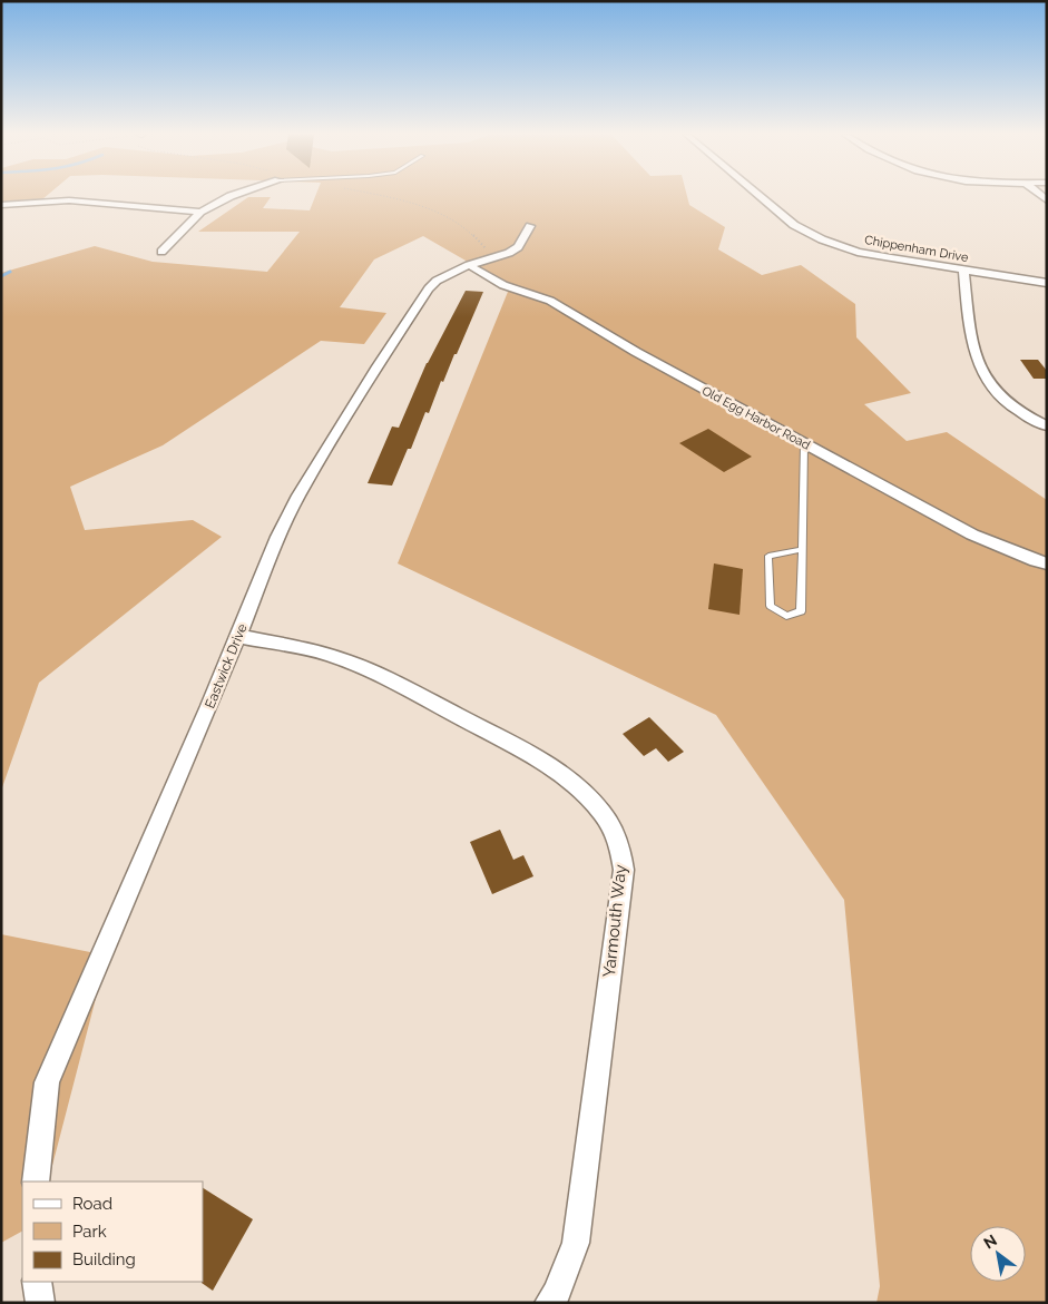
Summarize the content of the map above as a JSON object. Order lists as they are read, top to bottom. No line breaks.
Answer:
{"streets":{"street":["Chippenham Drive","Old Egg Harbor Road","Eastwick Drive","Yarmouth Way"]},"crossings":[["Old Egg Harbor Road","Eastwick Drive"],["Eastwick Drive","Yarmouth Way"]],"legend":["Road","Park","Building"],"north":"top left"}
